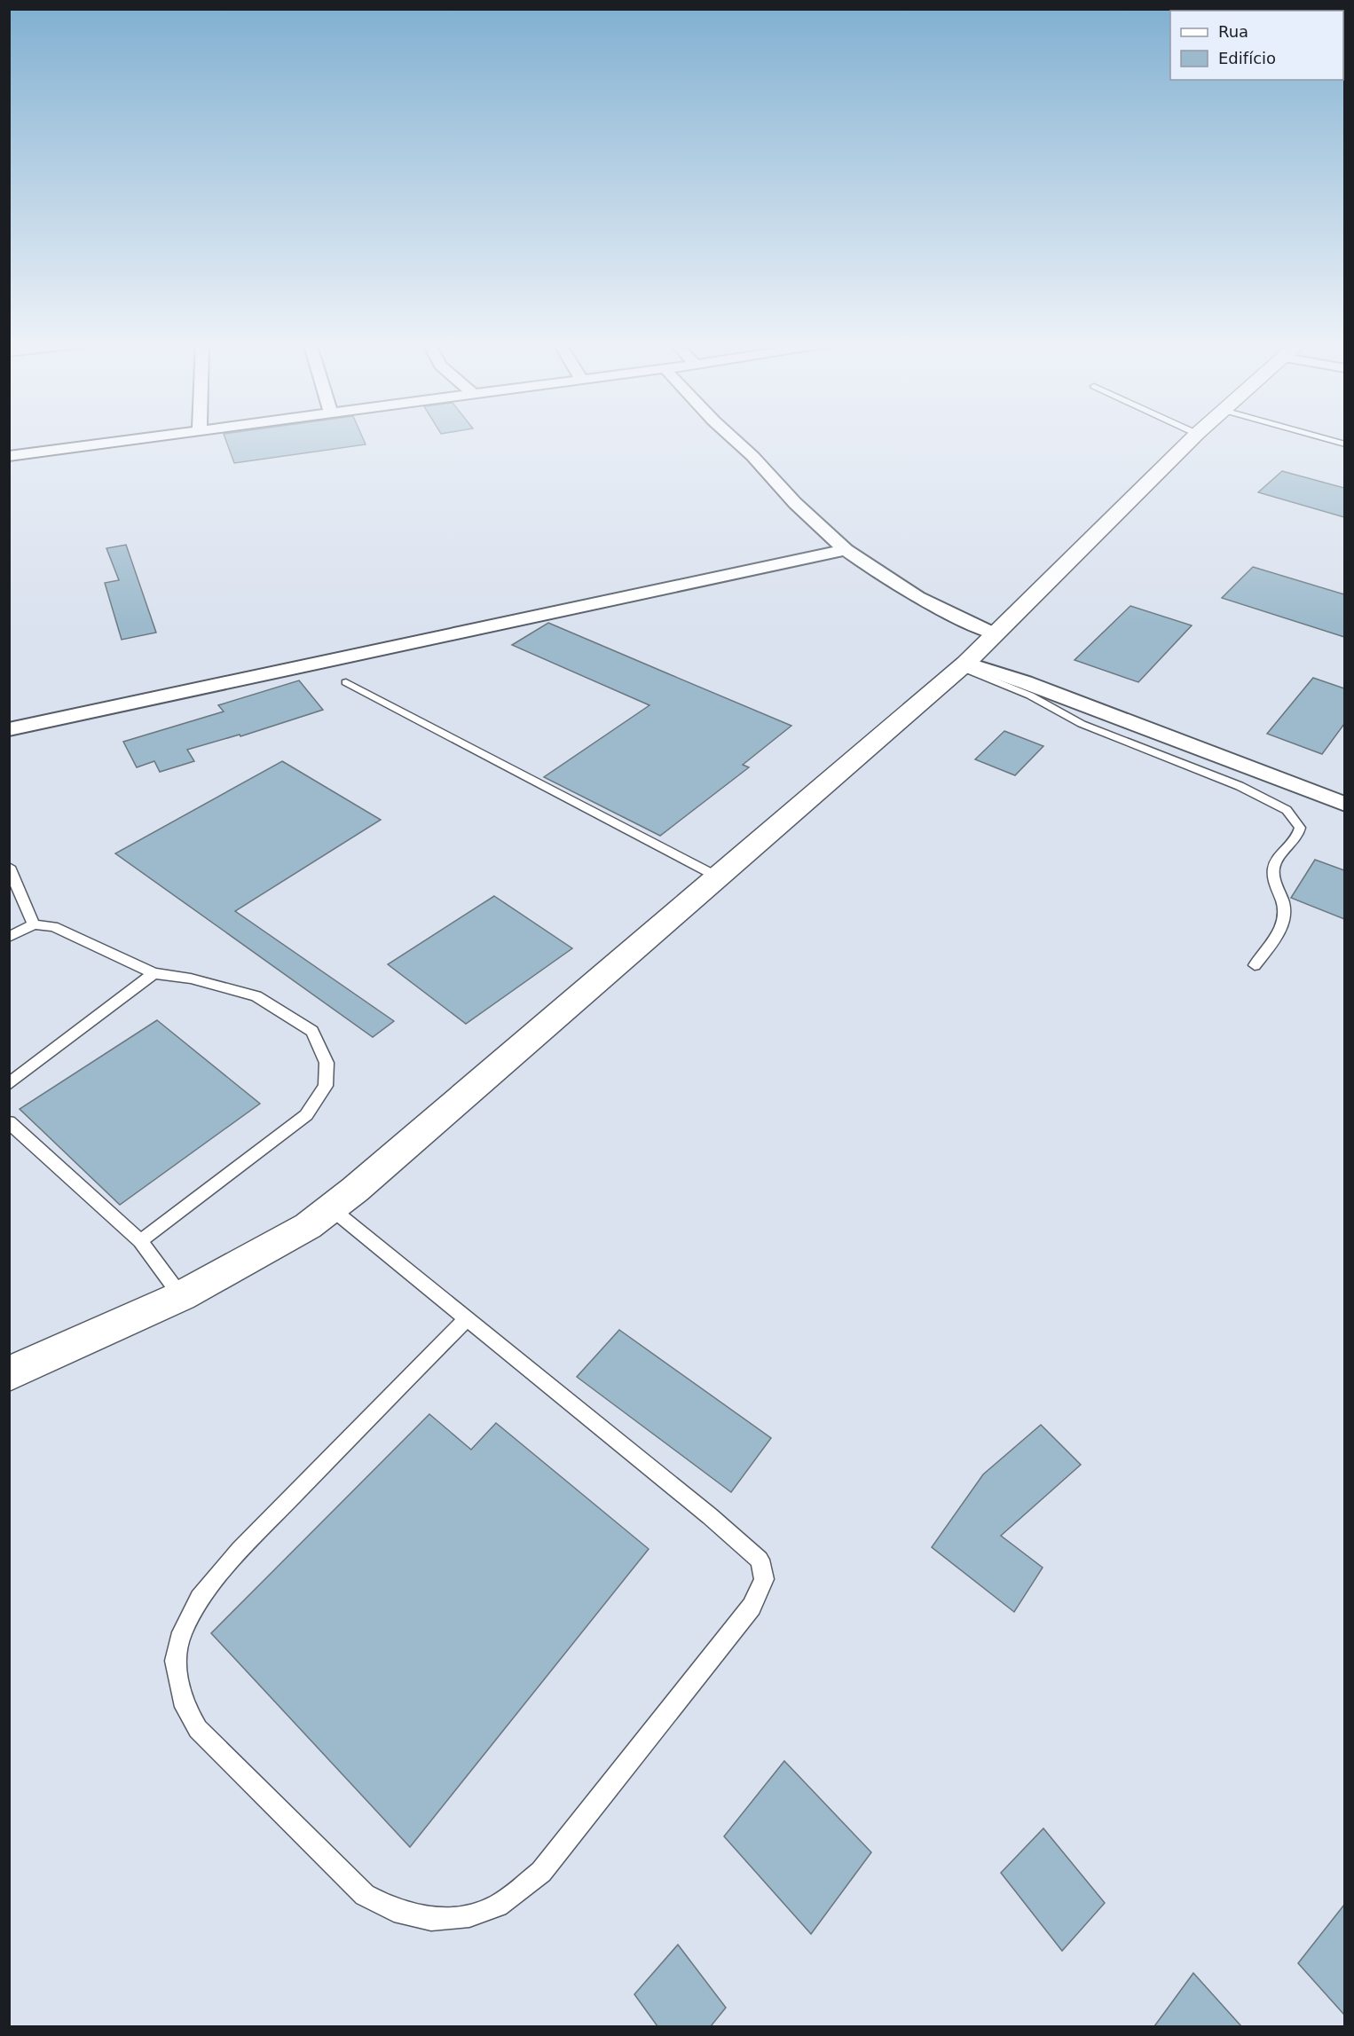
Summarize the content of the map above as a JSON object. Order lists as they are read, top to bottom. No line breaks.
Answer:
{"legend":["Rua","Edifício"]}
